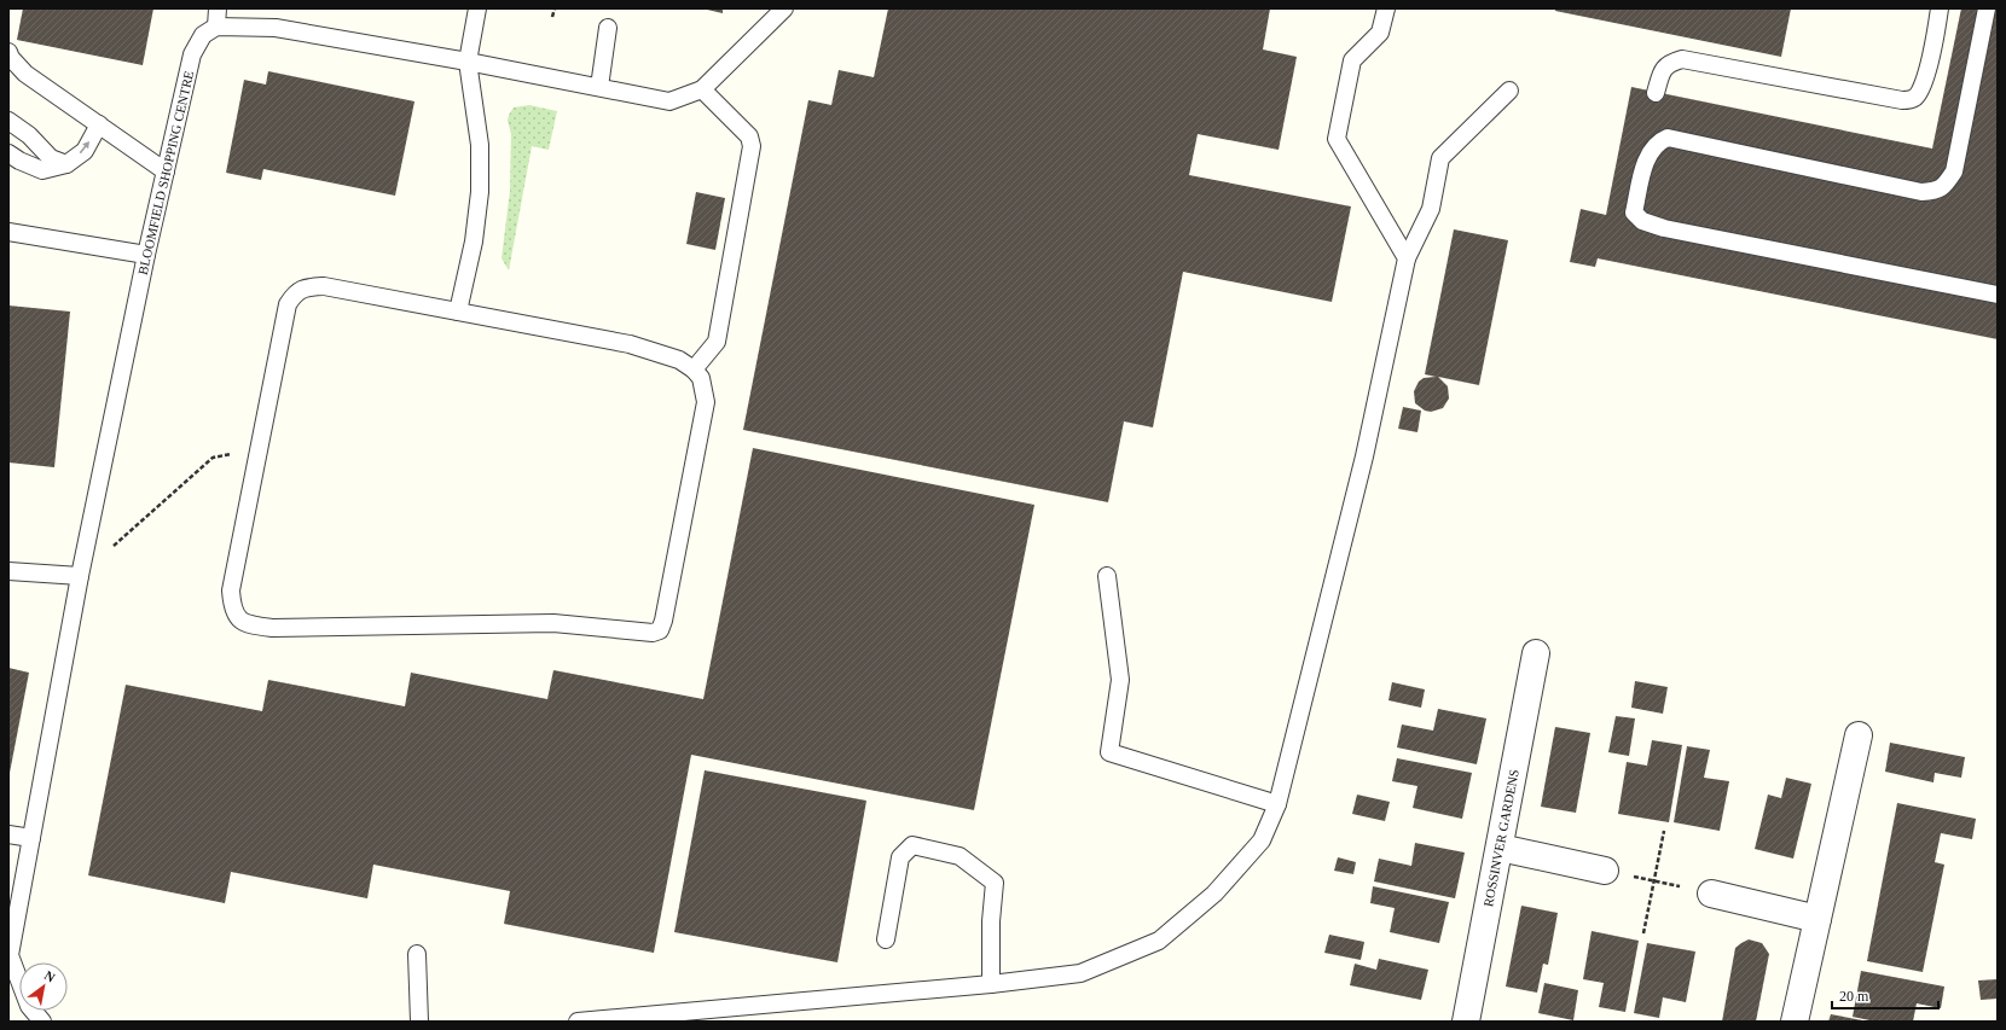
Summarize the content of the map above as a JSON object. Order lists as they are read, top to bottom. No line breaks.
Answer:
{"streets":{"street":["ROSSINVER GARDENS"],"lane":["BLOOMFIELD SHOPPING CENTRE"]},"scale_bar":"20 m","north":"top right"}
